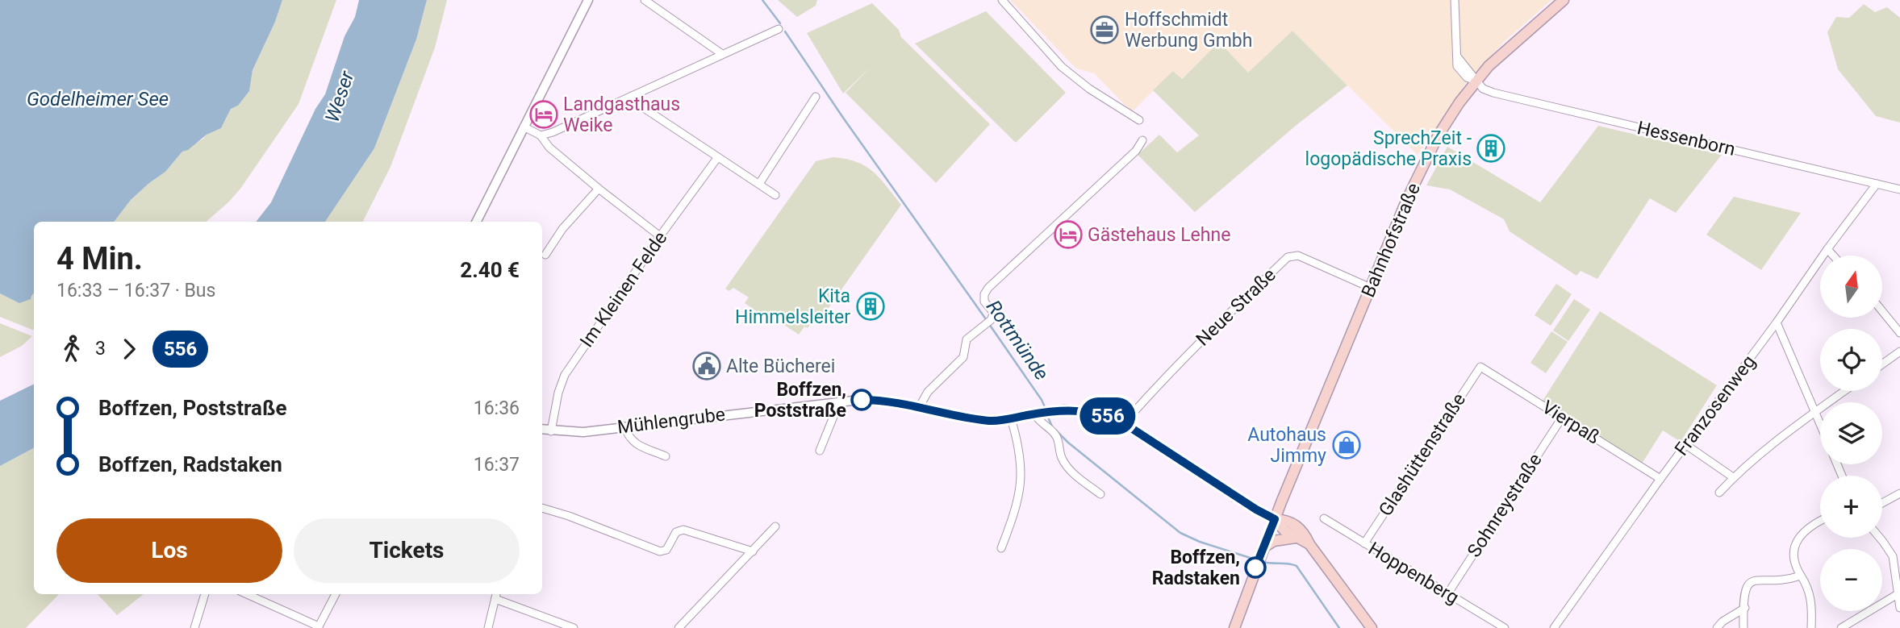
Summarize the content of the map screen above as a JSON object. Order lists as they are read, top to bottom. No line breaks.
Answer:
{"streets":{"main road":["Bahnhofstraße"],"street":["Hessenborn","Im Kleinen Felde","Neue Straße","Franzosenweg","Mühlengrube","Vierpaß","Glashüttenstraße","Sohnreystraße","Hoppenberg"]},"crossings":[["Hessenborn","Bahnhofstraße"],["Hessenborn","Franzosenweg"],["Bahnhofstraße","Neue Straße"],["Bahnhofstraße","Mühlengrube"],["Im Kleinen Felde","Mühlengrube"],["Neue Straße","Mühlengrube"],["Franzosenweg","Vierpaß"],["Vierpaß","Glashüttenstraße"],["Vierpaß","Sohnreystraße"],["Glashüttenstraße","Hoppenberg"],["Sohnreystraße","Hoppenberg"]],"water":["Weser","Godelheimer See","Rottmünde"],"places":{"office":["Hoffschmidt Werbung Gmbh"],"hotel":["Landgasthaus Weike","Gästehaus Lehne"],"building":["SprechZeit - logopädische Praxis","Kita Himmelsleiter"],"public building":["Alte Bücherei"],"other":["Boffzen, Poststraße","Boffzen, Radstaken"],"shop":["Autohaus Jimmy"]},"lines":["bus line 556"],"north":"top","page":{"on_map":"556","heading":["4 Min.","16:33 – 16:37 · Bus","2.40 €"],"map_buttons":["+","−"],"legs":["3","556"],"list":[{"name":"Boffzen, Poststraße","value":"16:36"},{"name":"Boffzen, Radstaken","value":"16:37"}],"buttons":["Los","Tickets"]}}
